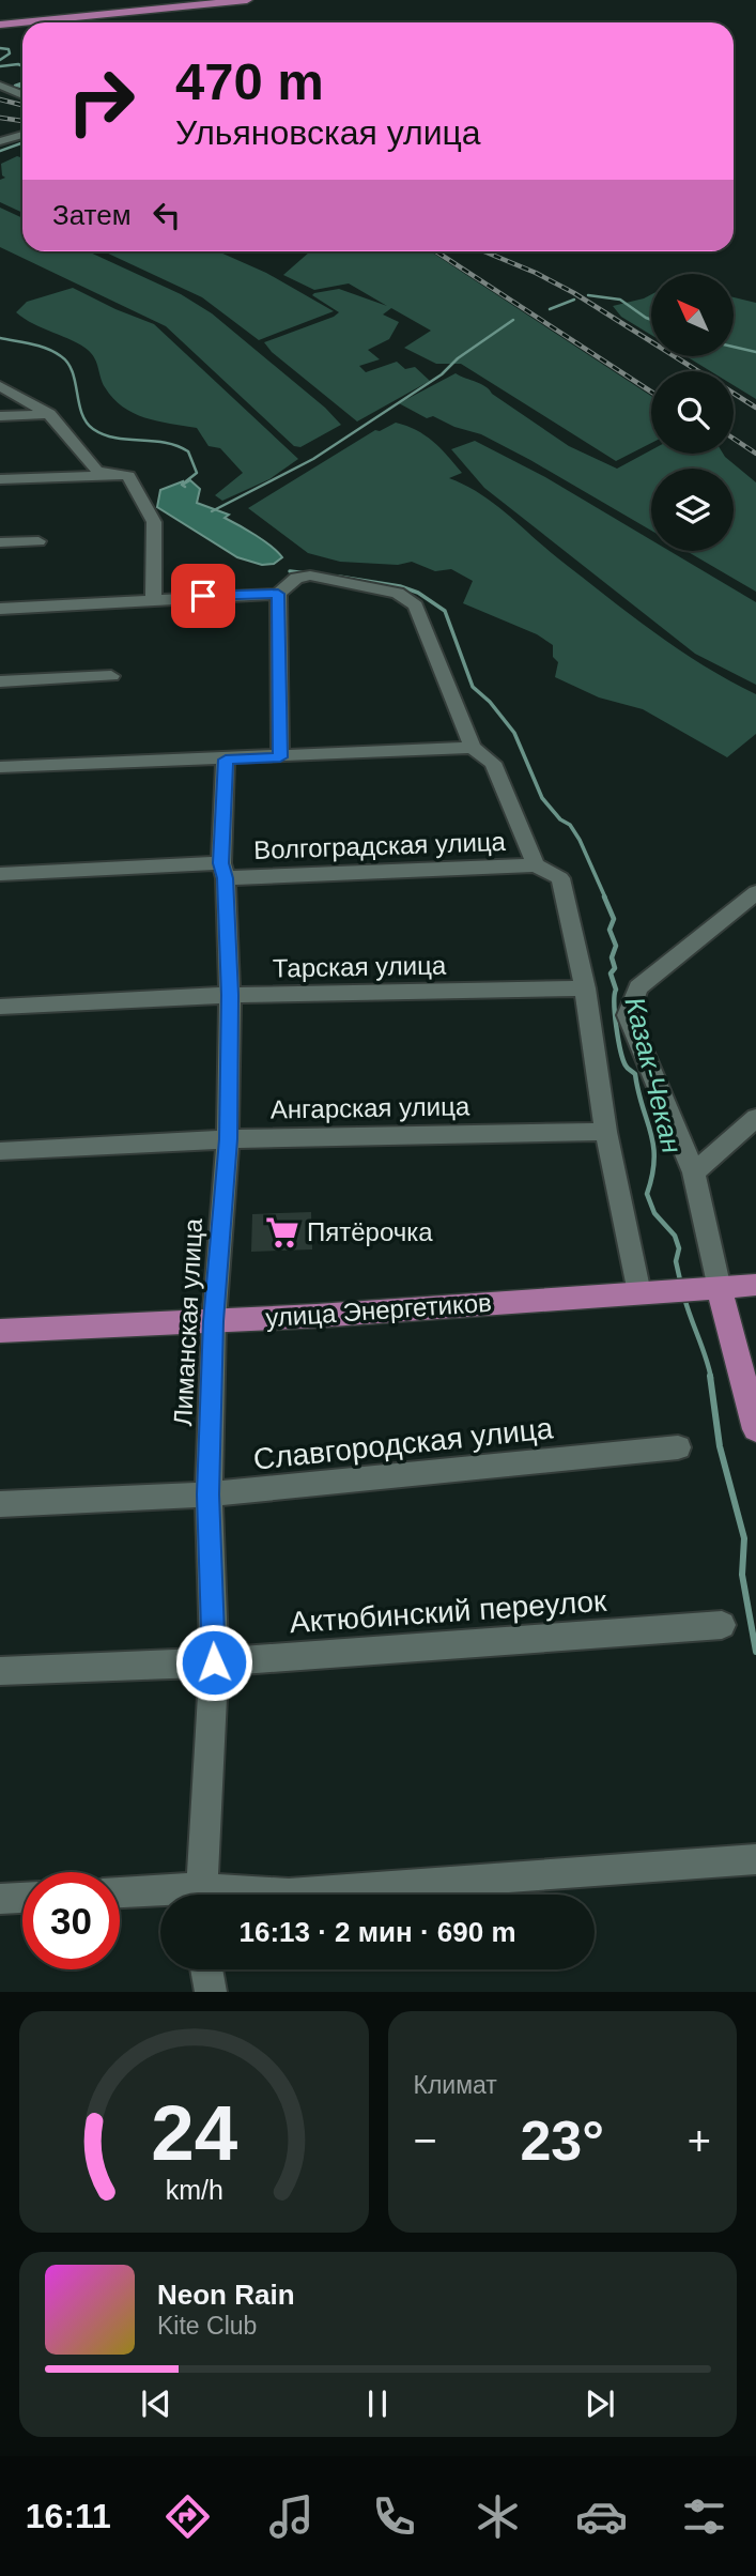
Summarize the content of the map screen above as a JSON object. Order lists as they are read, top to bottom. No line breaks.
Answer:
{"streets":{"main road":["улица Энергетиков"],"street":["Волгоградская улица","Тарская улица","Ангарская улица","Лиманская улица","Славгородская улица","Актюбинский переулок"]},"crossings":[["Волгоградская улица","Лиманская улица"],["Тарская улица","Лиманская улица"],["Ангарская улица","Лиманская улица"],["улица Энергетиков","Лиманская улица"],["Лиманская улица","Славгородская улица"],["Лиманская улица","Актюбинский переулок"]],"water":["Казак-Чекан"],"places":{"supermarket":["Пятёрочка"]},"north":"top left","page":{"turn":["470 m","Ульяновская улица"],"then":"Затем","limit":"30","trip":"16:13 · 2 мин · 690 m","tile":"Климат","heat":["−","23°","+"],"song":["Neon Rain","Kite Club"],"tabs":"16:11","gauge":["24","km/h"]}}
